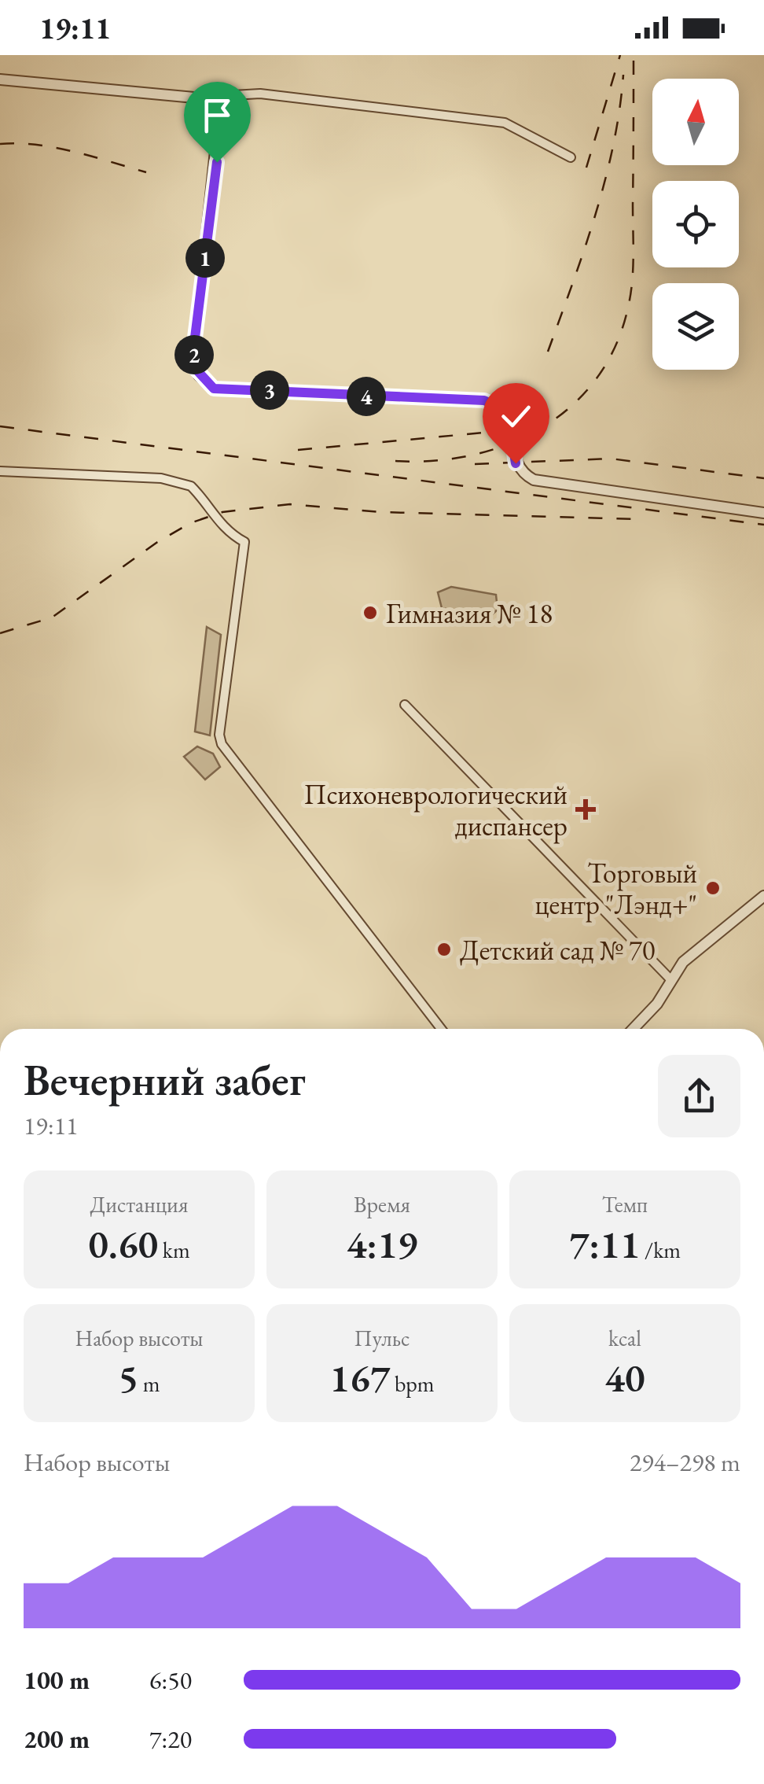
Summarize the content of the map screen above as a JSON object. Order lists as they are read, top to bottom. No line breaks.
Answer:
{"places":{"other":["Гимназия № 18","Торговый центр \"Лэнд+\"","Детский сад № 70"],"health":["Психоневрологический диспансер"]},"north":"top","page":{"status":"19:11","pins":["1","2","3","4"],"heading":["Вечерний забег","19:11"],"stats":[["Дистанция","0.60 km"],["Время","4:19"],["Темп","7:11 /km"],["Набор высоты","5 m"],["Пульс","167 bpm"],["kcal","40"]],"chart":["Набор высоты","294–298 m"],"list":[{"name":"100 m","note":"6:50"},{"name":"200 m","note":"7:20"}]}}
